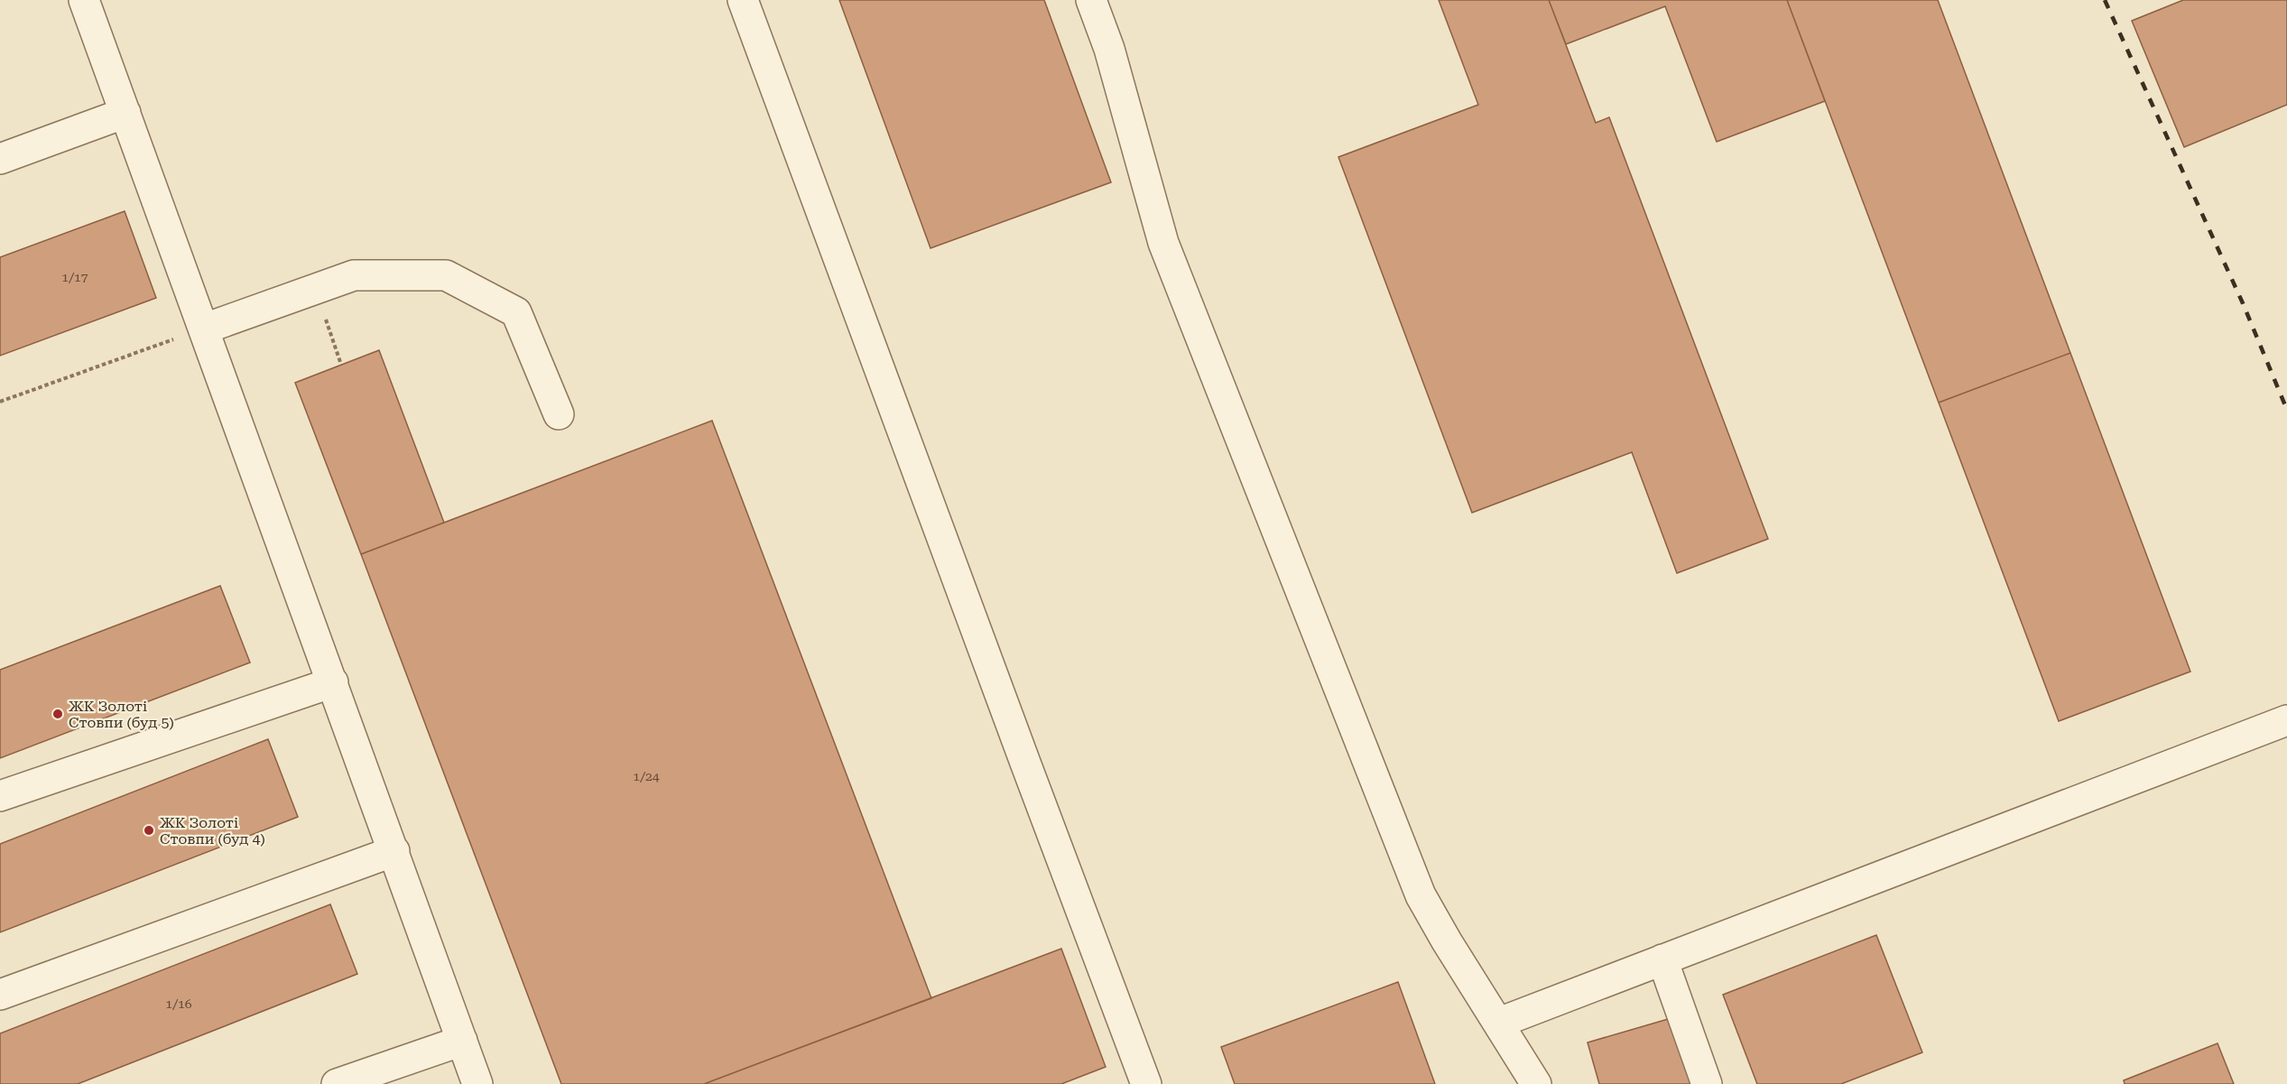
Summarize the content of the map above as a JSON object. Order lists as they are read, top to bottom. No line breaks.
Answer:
{"places":["ЖК Золоті Стовпи (буд 5)","ЖК Золоті Стовпи (буд 4)"],"house_numbers":["1/17","1/24","1/16"]}
